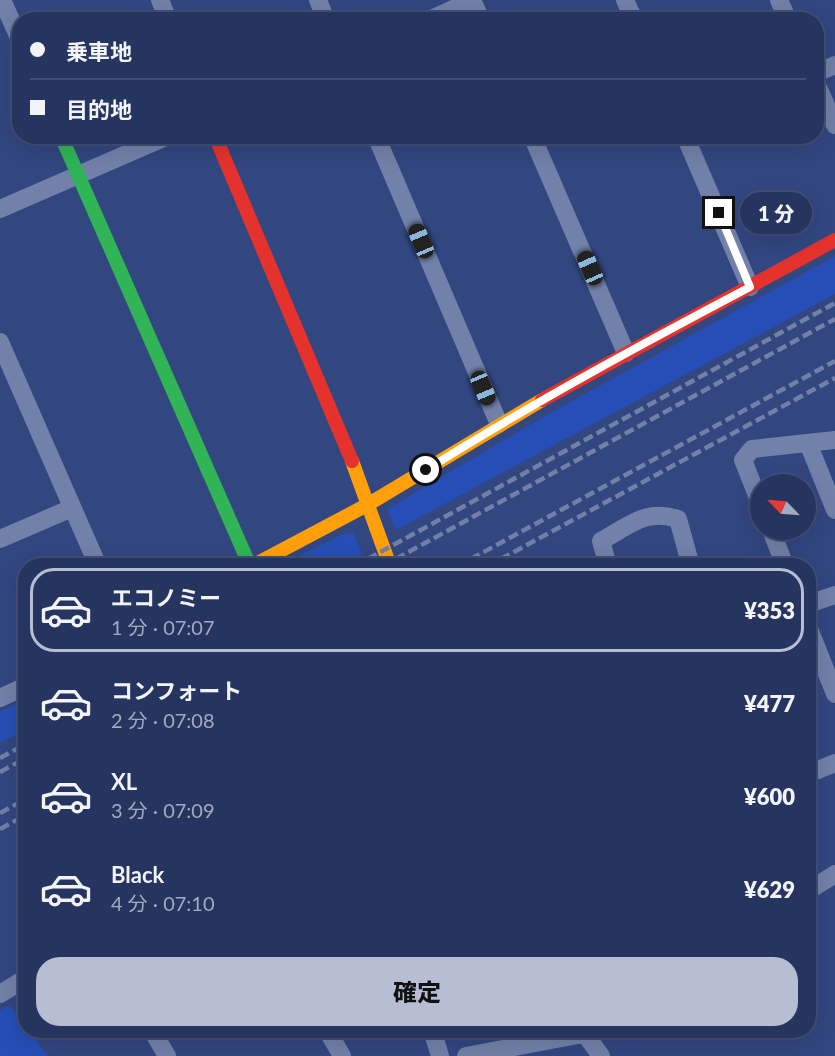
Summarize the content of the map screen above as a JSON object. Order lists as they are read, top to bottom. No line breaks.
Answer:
{"north":"top left","page":{"banner":["乗車地","目的地"],"bubble":"1 分","list":[{"name":"エコノミー","note":"1 分 · 07:07","value":"¥353"},{"name":"コンフォート","note":"2 分 · 07:08","value":"¥477"},{"name":"XL","note":"3 分 · 07:09","value":"¥600"},{"name":"Black","note":"4 分 · 07:10","value":"¥629"}],"buttons":"確定"}}
